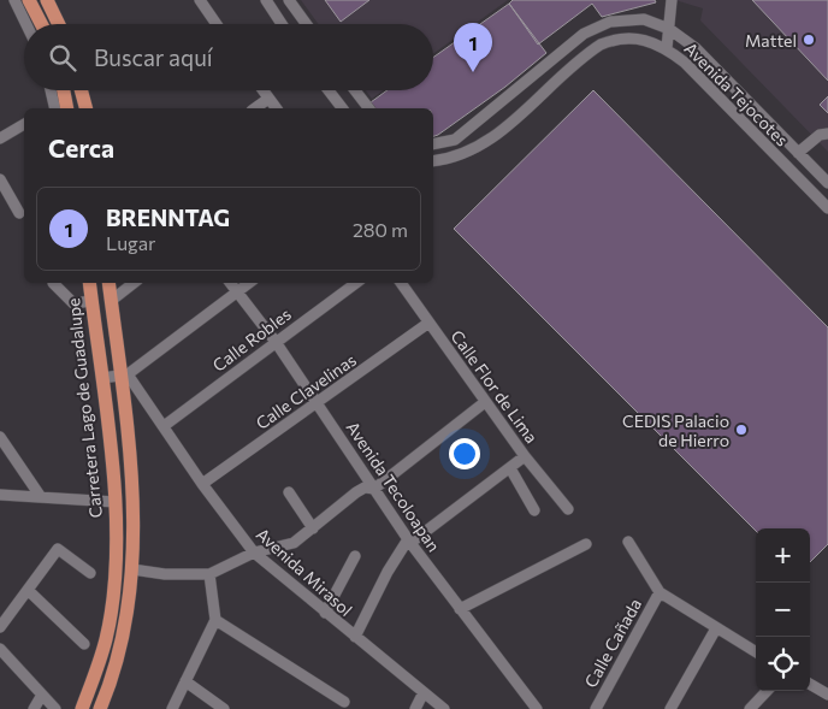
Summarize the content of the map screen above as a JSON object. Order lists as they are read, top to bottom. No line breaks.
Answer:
{"streets":{"main road":["Carretera Lago de Guadalupe"],"street":["Avenida Tejocotes","Calle Robles","Calle Flor de Lima","Calle Clavelinas","Avenida Tecoloapan","Avenida Mirasol","Calle Cañada"]},"crossings":[["Calle Robles","Avenida Tecoloapan"],["Calle Robles","Avenida Mirasol"],["Calle Flor de Lima","Calle Clavelinas"],["Calle Clavelinas","Avenida Tecoloapan"],["Calle Clavelinas","Avenida Mirasol"]],"places":["Mattel","CEDIS Palacio de Hierro"],"page":{"pins":"1","search":"Buscar aquí","heading":"Cerca","list":[{"mark":"1","name":"BRENNTAG","note":"Lugar","value":"280 m"}],"map_buttons":["+","−"]}}
